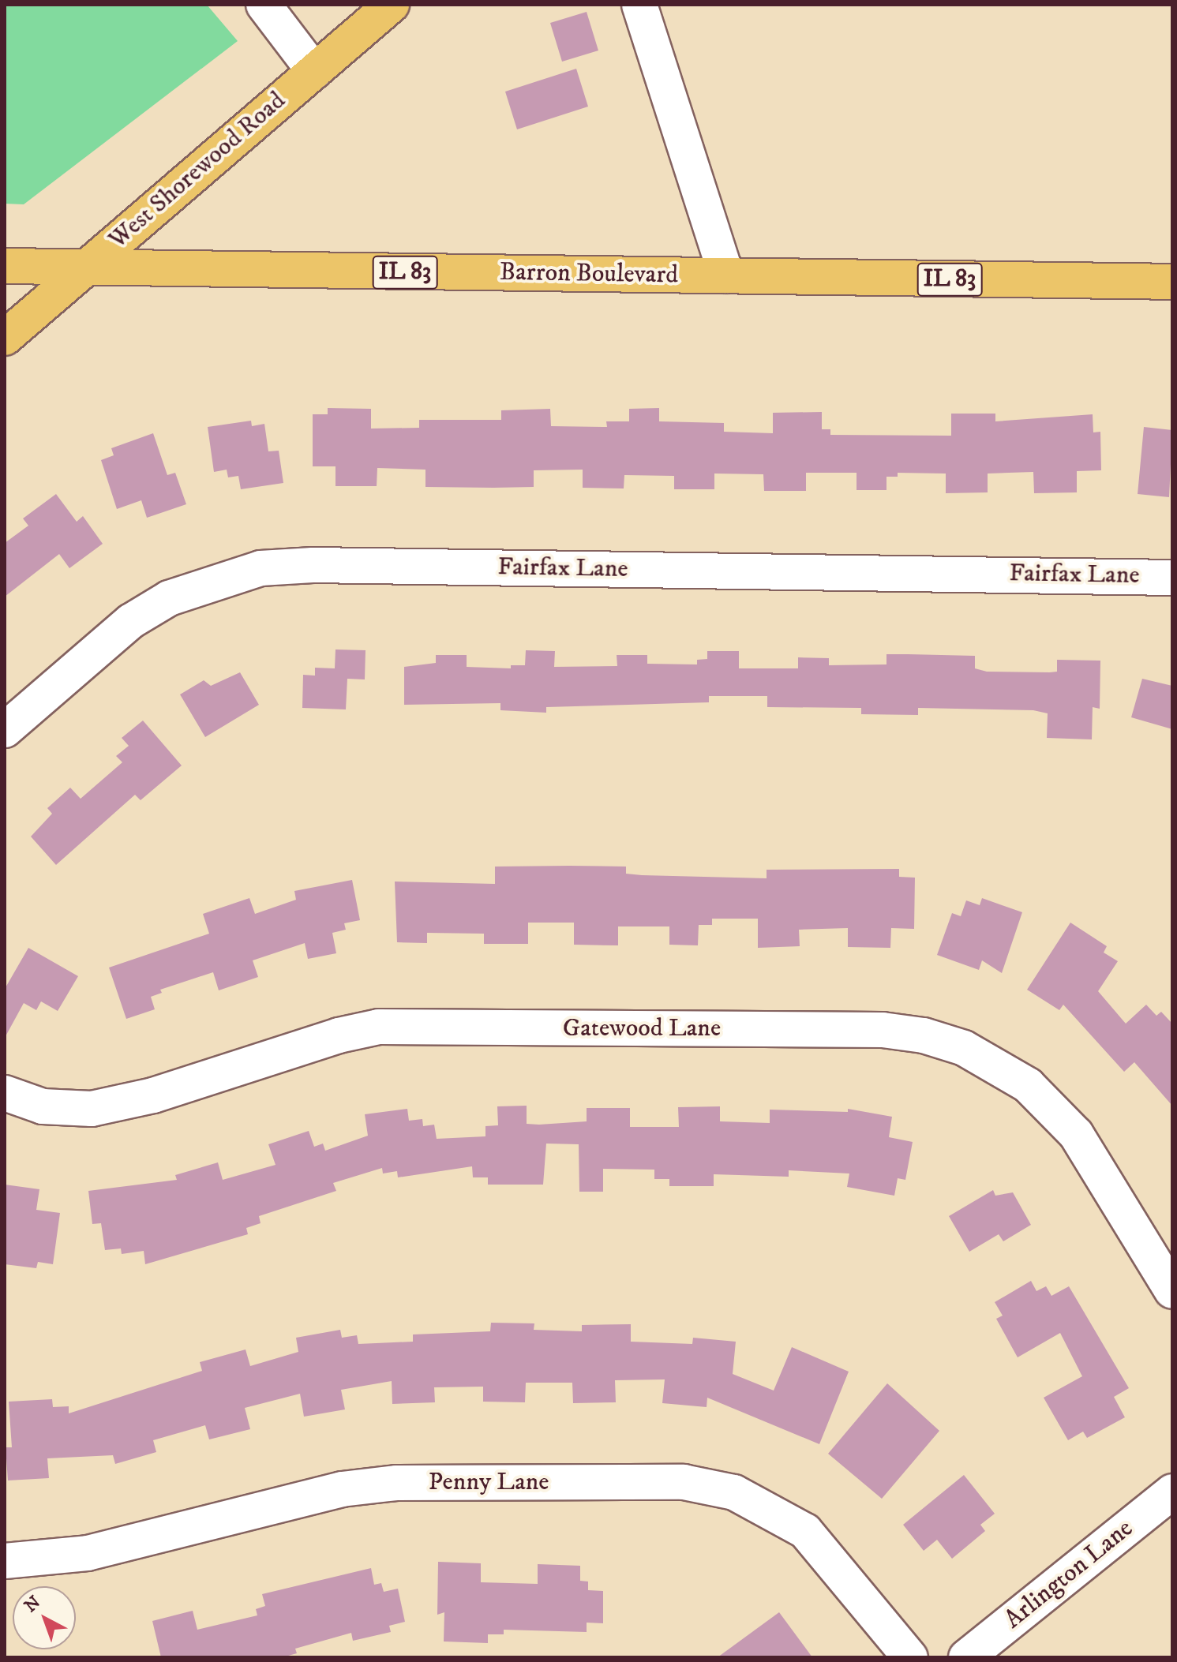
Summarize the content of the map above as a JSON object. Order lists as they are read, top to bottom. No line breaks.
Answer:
{"streets":{"main road":["West Shorewood Road","IL 83","Barron Boulevard"],"street":["Fairfax Lane","Gatewood Lane","Penny Lane","Arlington Lane"]},"crossings":[["West Shorewood Road","Barron Boulevard"]],"north":"top left"}
